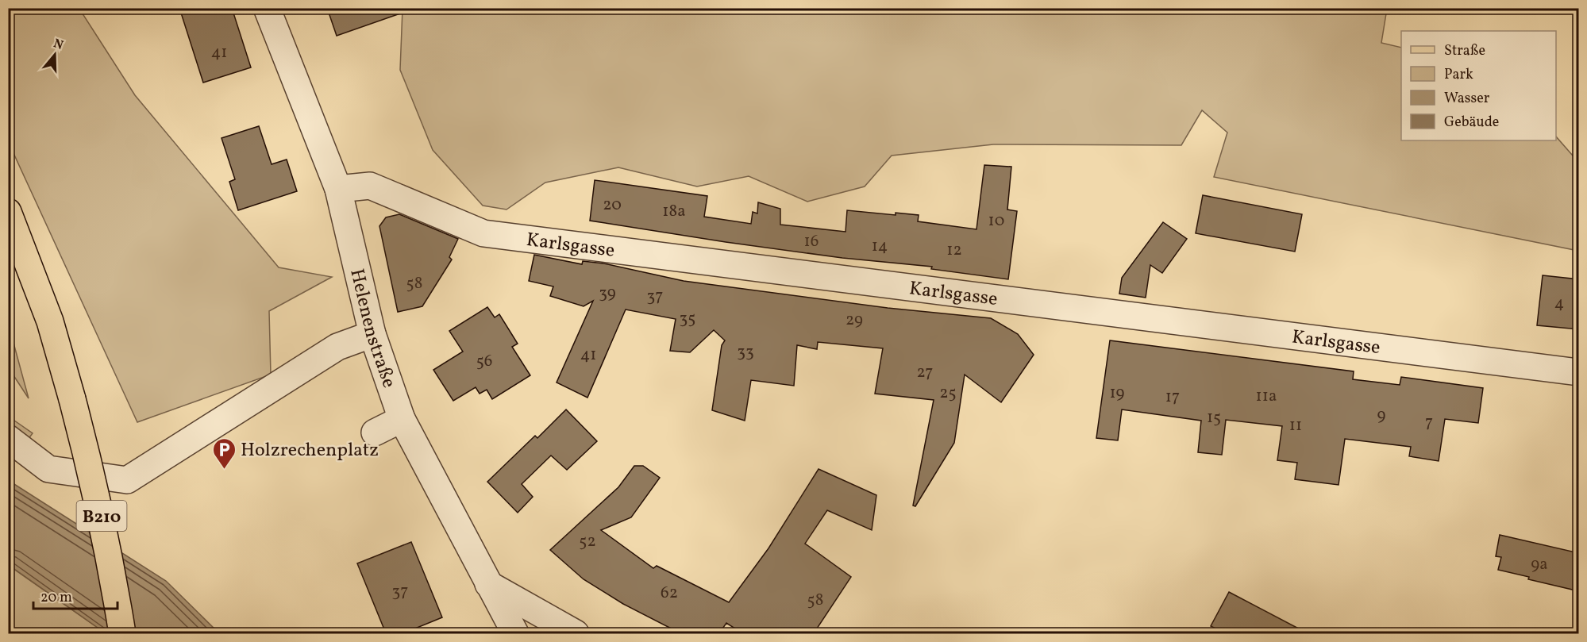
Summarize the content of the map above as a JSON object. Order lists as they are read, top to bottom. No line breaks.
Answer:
{"streets":{"main road":["B210"],"street":["Karlsgasse","Helenenstraße"]},"crossings":[["Karlsgasse","Helenenstraße"]],"places":{"parking":["Holzrechenplatz"]},"house_numbers":["41","20","18a","10","16","14","12","58","39","37","4","35","29","33","41","56","27","25","19","11a","17","9","15","7","11","52","9a","37","62","58"],"legend":["Straße","Park","Wasser","Gebäude"],"scale_bar":"20 m","north":"top"}
